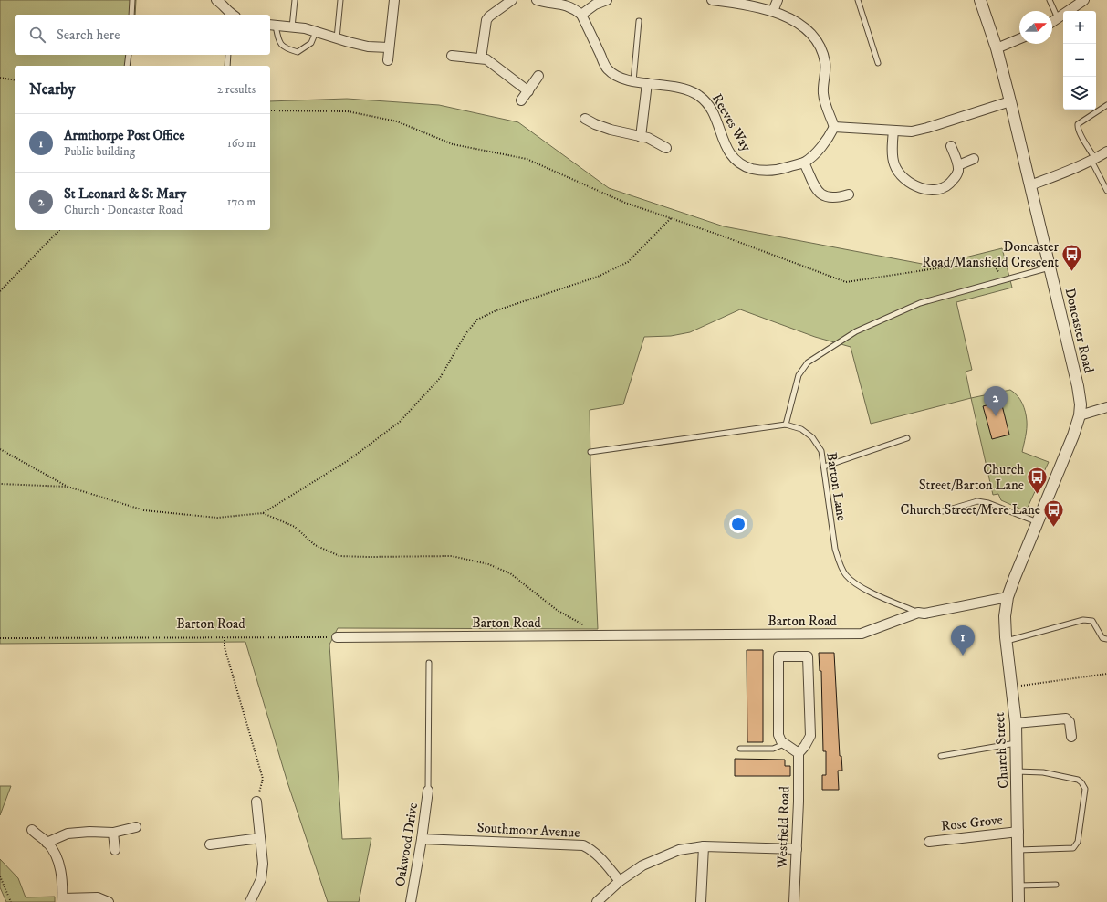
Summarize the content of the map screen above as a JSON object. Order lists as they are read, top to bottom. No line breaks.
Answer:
{"streets":{"street":["Reeves Way","Doncaster Road","Barton Road","Church Street","Rose Grove","Westfield Road","Southmoor Avenue","Oakwood Drive"],"lane":["Barton Lane"]},"crossings":[["Doncaster Road","Barton Road"],["Doncaster Road","Church Street"],["Barton Lane","Barton Road"],["Barton Road","Church Street"],["Church Street","Rose Grove"],["Southmoor Avenue","Oakwood Drive"]],"places":{"bus stop":["Doncaster Road/Mansfield Crescent","Church Street/Barton Lane","Church Street/Mere Lane"]},"north":"right","page":{"map_buttons":["+","−"],"search":"Search here","heading":["Nearby","2 results"],"list":[{"mark":"1","name":"Armthorpe Post Office","note":"Public building","value":"160 m"},{"mark":"2","name":"St Leonard & St Mary","note":"Church · Doncaster Road","value":"170 m"}],"pins":["2","1"]}}
